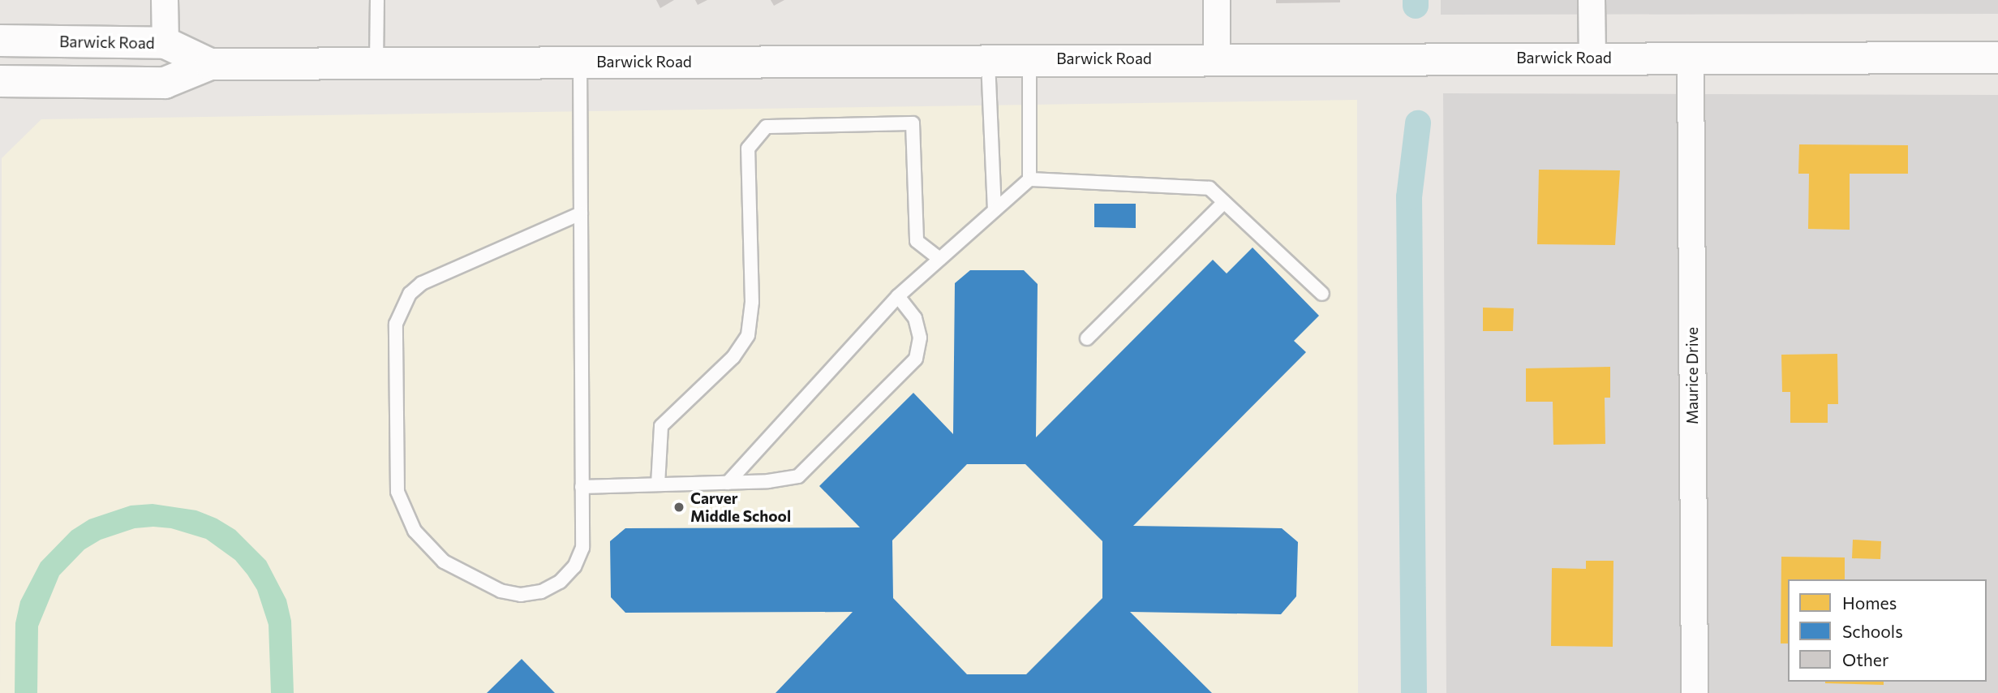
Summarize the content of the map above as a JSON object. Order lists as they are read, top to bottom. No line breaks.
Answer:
{"streets":{"street":["Barwick Road","Maurice Drive"]},"crossings":[["Barwick Road","Maurice Drive"]],"places":["Carver Middle School"],"legend":["Homes","Schools","Other"]}
